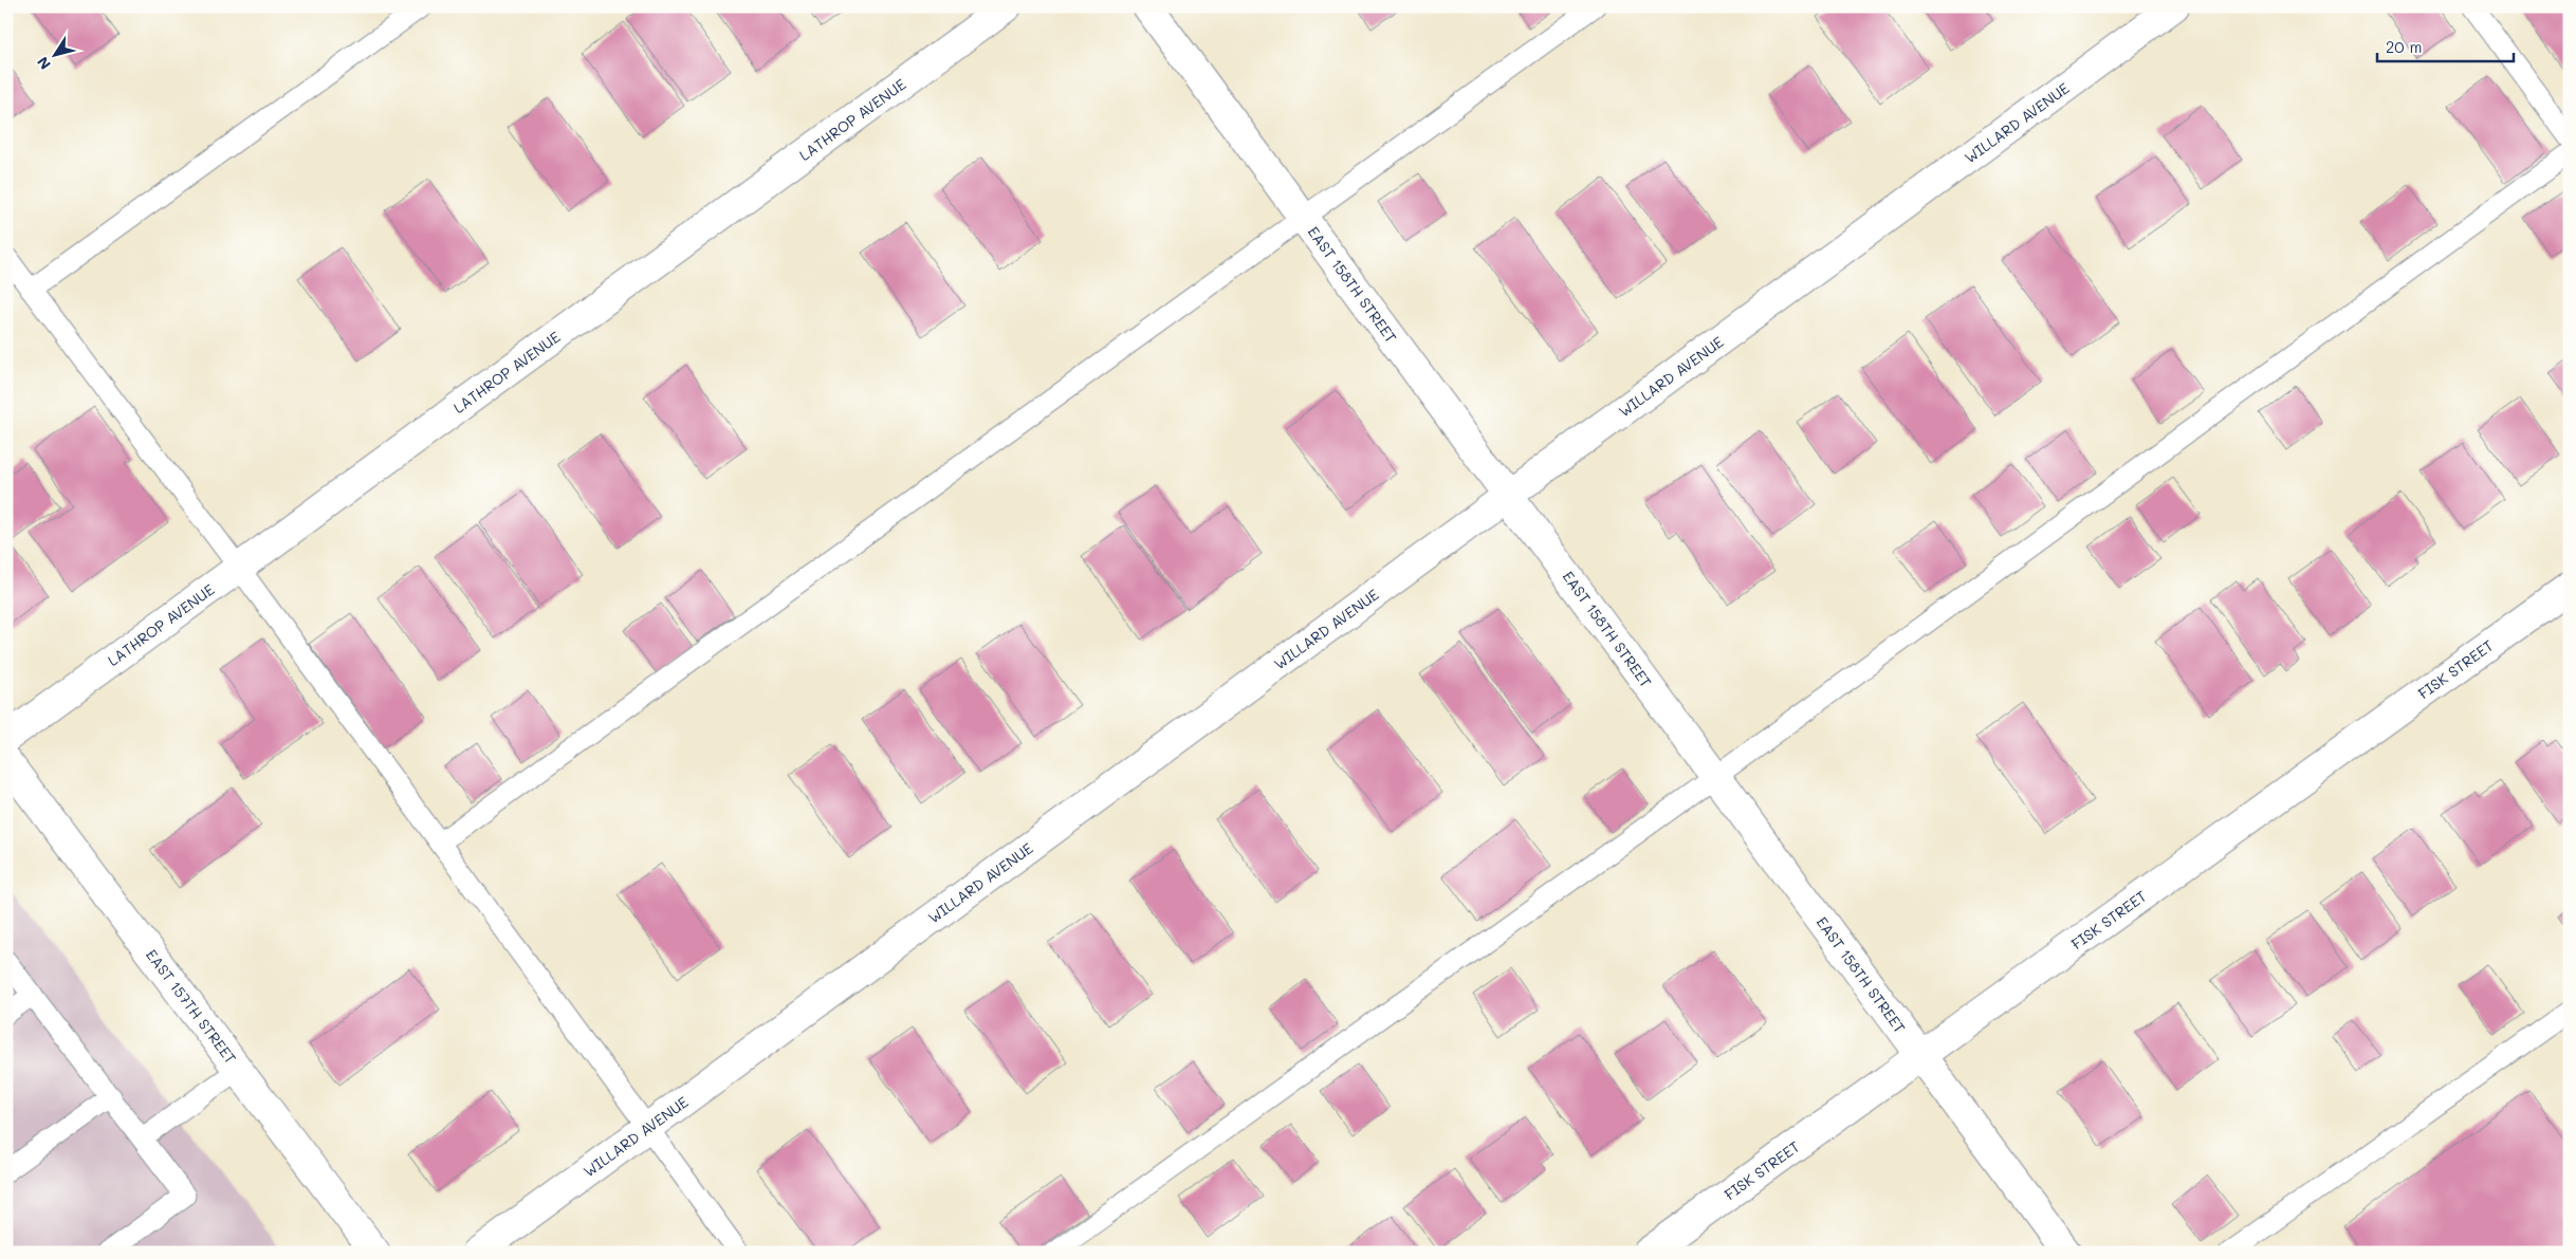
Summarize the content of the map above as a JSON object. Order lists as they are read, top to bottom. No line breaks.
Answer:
{"streets":{"street":["LATHROP AVENUE","WILLARD AVENUE","EAST 158TH STREET","FISK STREET","EAST 157TH STREET"]},"crossings":[["WILLARD AVENUE","EAST 158TH STREET"],["EAST 158TH STREET","FISK STREET"]],"scale_bar":"20 m","north":"bottom left"}
